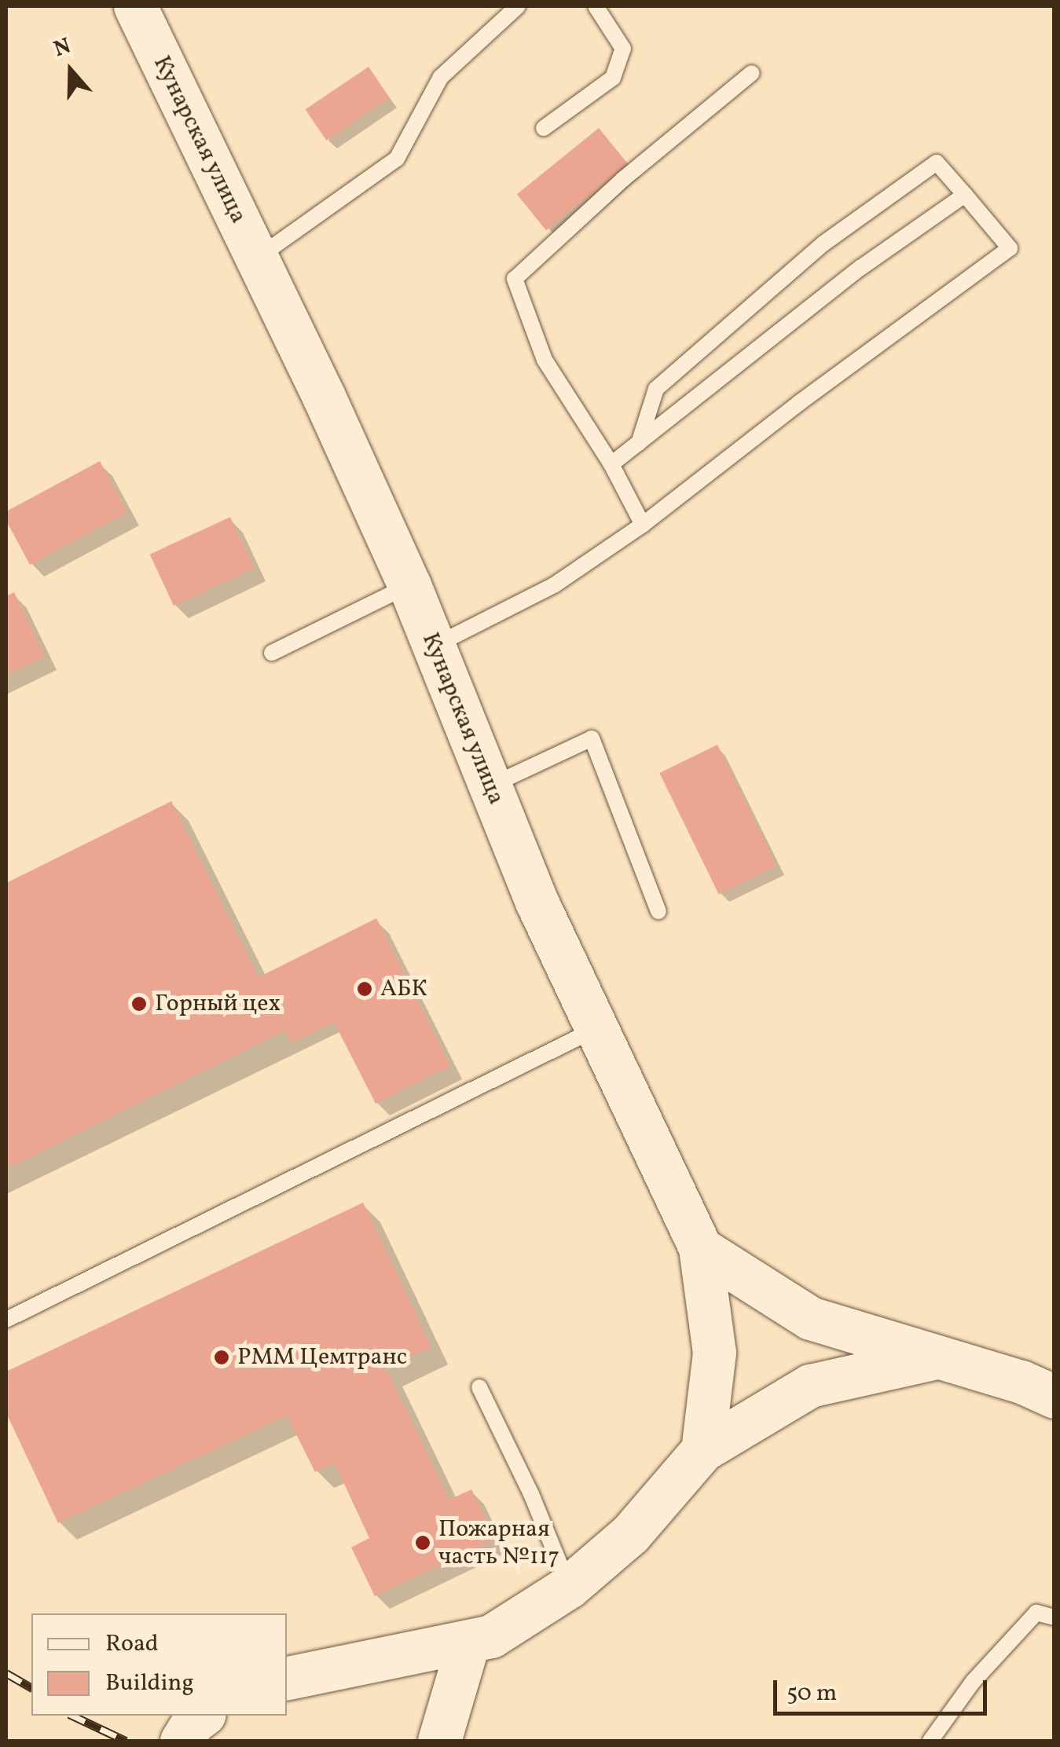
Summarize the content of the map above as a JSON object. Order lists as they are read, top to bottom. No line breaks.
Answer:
{"streets":{"main road":["Кунарская улица"]},"places":["АБК","Горный цех","РММ Цемтранс","Пожарная часть №117"],"legend":["Road","Building"],"scale_bar":"50 m","north":"top"}
